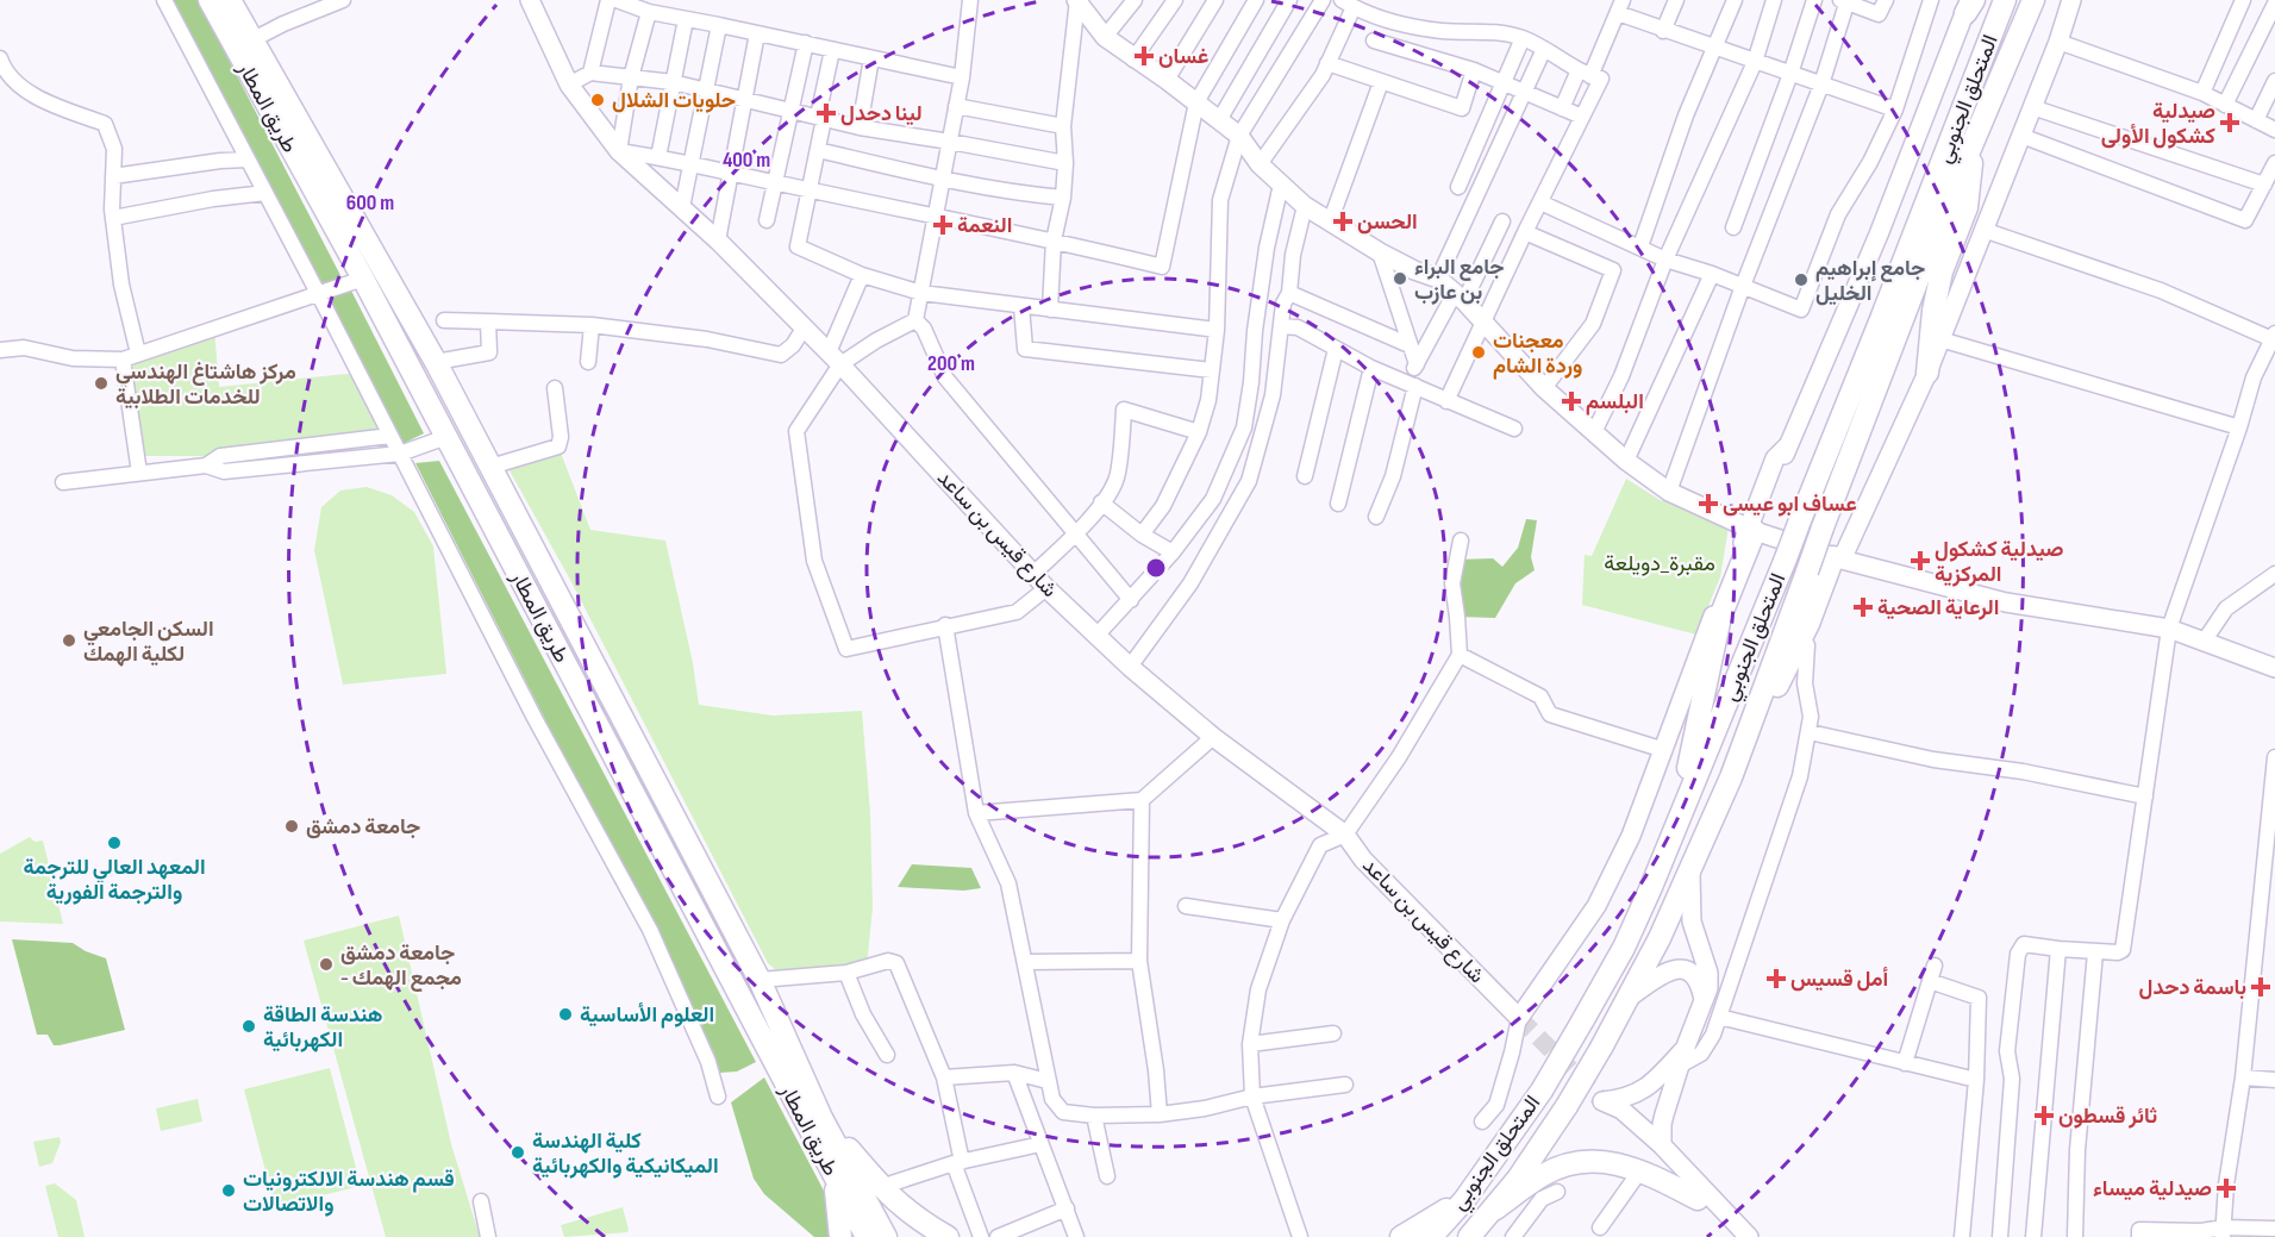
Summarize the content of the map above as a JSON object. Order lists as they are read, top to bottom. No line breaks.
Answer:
{"streets":{"highway":["المتحلق الجنوبي","طريق المطار"],"main road":["شارع قيس بن ساعد"]},"parks":["مقبرة_دويلعة"],"places":{"health":["غسان","لينا دحدل","صيدلية كشكول الأولى","الحسن","النعمة","البلسم","عساف ابو عيسى","صيدلية كشكول المركزية","الرعاية الصحية","أمل قسيس","باسمة دحدل","ثائر قسطون","صيدلية ميساء"],"other":["حلويات الشلال","جامع البراء بن عازب","جامع إبراهيم الخليل","معجنات وردة الشام","مركز هاشتاغ الهندسي للخدمات الطلابية","السكن الجامعي لكلية الهمك","جامعة دمشق","المعهد العالي للترجمة والترجمة الفورية","جامعة دمشق - مجمع الهمك","العلوم الأساسية","هندسة الطاقة الكهربائية","كلية الهندسة الميكانيكية والكهربائية","قسم هندسة الالكترونيات والاتصالات"]},"rings":["400 m","600 m","200 m"]}
